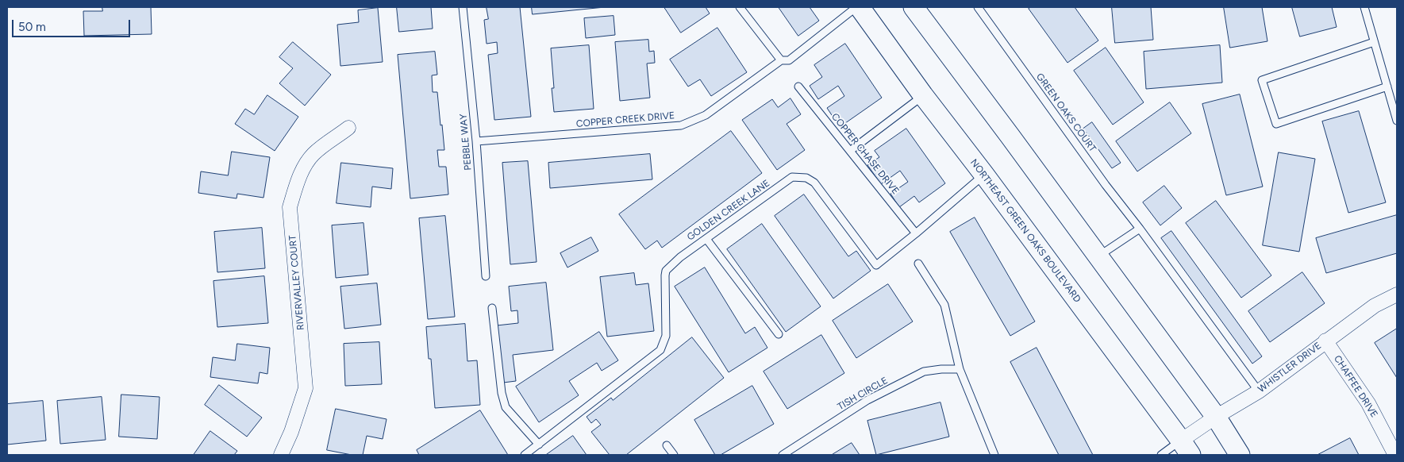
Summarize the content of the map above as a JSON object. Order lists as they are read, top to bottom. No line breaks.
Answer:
{"streets":{"main road":["NORTHEAST GREEN OAKS BOULEVARD"],"street":["RIVERVALLEY COURT","WHISTLER DRIVE","CHAFFEE DRIVE"],"lane":["GREEN OAKS COURT","COPPER CREEK DRIVE","PEBBLE WAY","COPPER CHASE DRIVE","GOLDEN CREEK LANE","TISH CIRCLE"]},"crossings":[["GREEN OAKS COURT","WHISTLER DRIVE"],["COPPER CREEK DRIVE","PEBBLE WAY"],["COPPER CHASE DRIVE","GOLDEN CREEK LANE"],["GOLDEN CREEK LANE","NORTHEAST GREEN OAKS BOULEVARD"],["NORTHEAST GREEN OAKS BOULEVARD","WHISTLER DRIVE"],["WHISTLER DRIVE","CHAFFEE DRIVE"]],"scale_bar":"50 m"}
